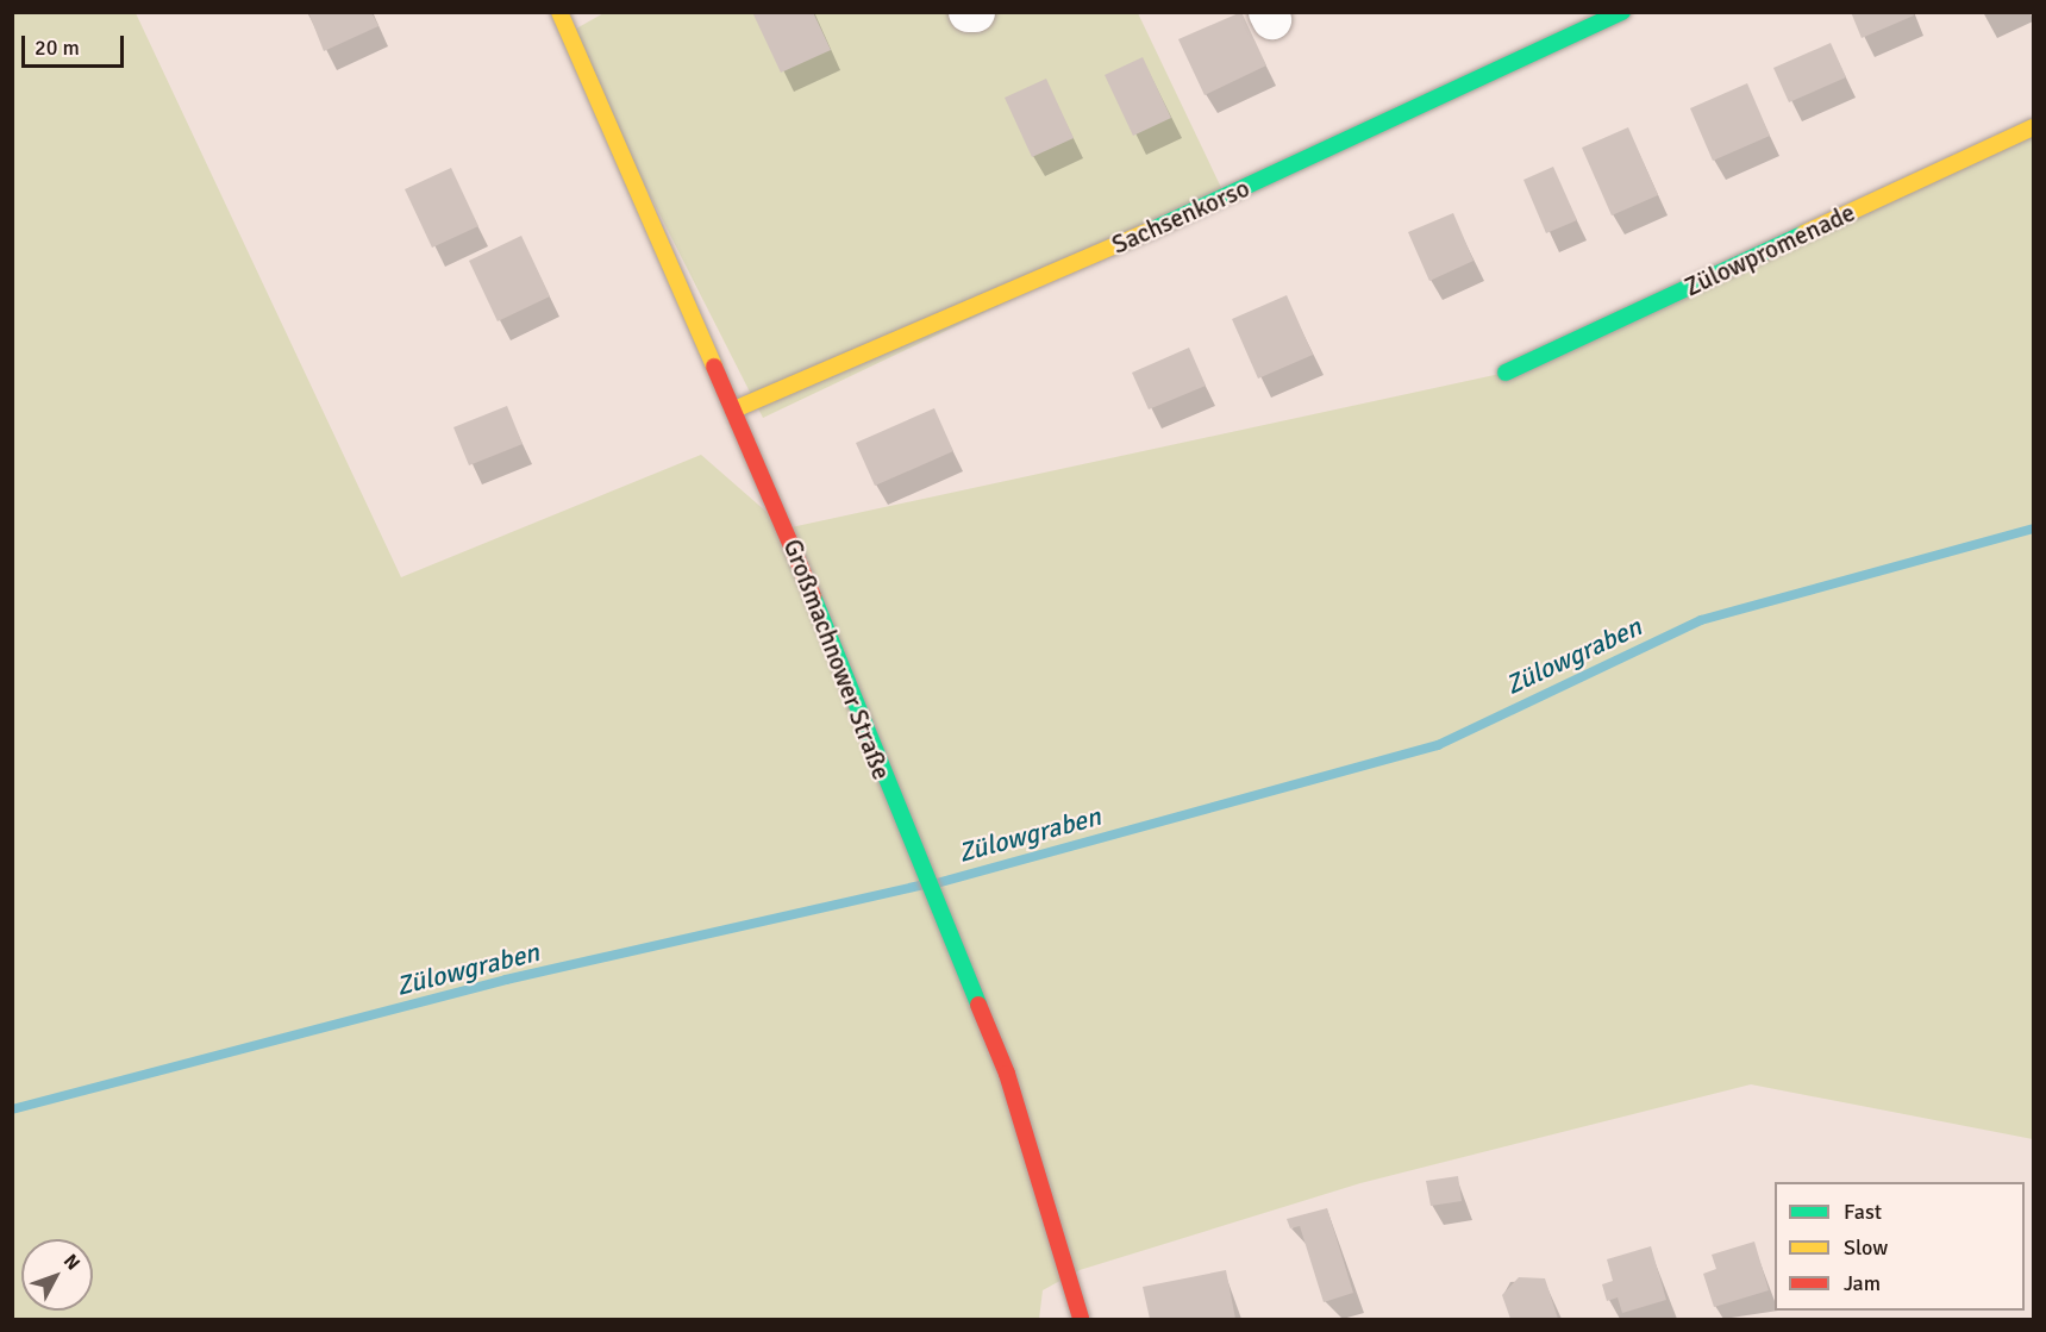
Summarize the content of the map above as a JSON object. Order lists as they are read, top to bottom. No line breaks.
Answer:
{"streets":{"street":["Sachsenkorso","Zülowpromenade","Großmachnower Straße"]},"crossings":[["Sachsenkorso","Großmachnower Straße"]],"water":["Zülowgraben"],"legend":["Fast","Slow","Jam"],"scale_bar":"20 m","north":"top right"}
